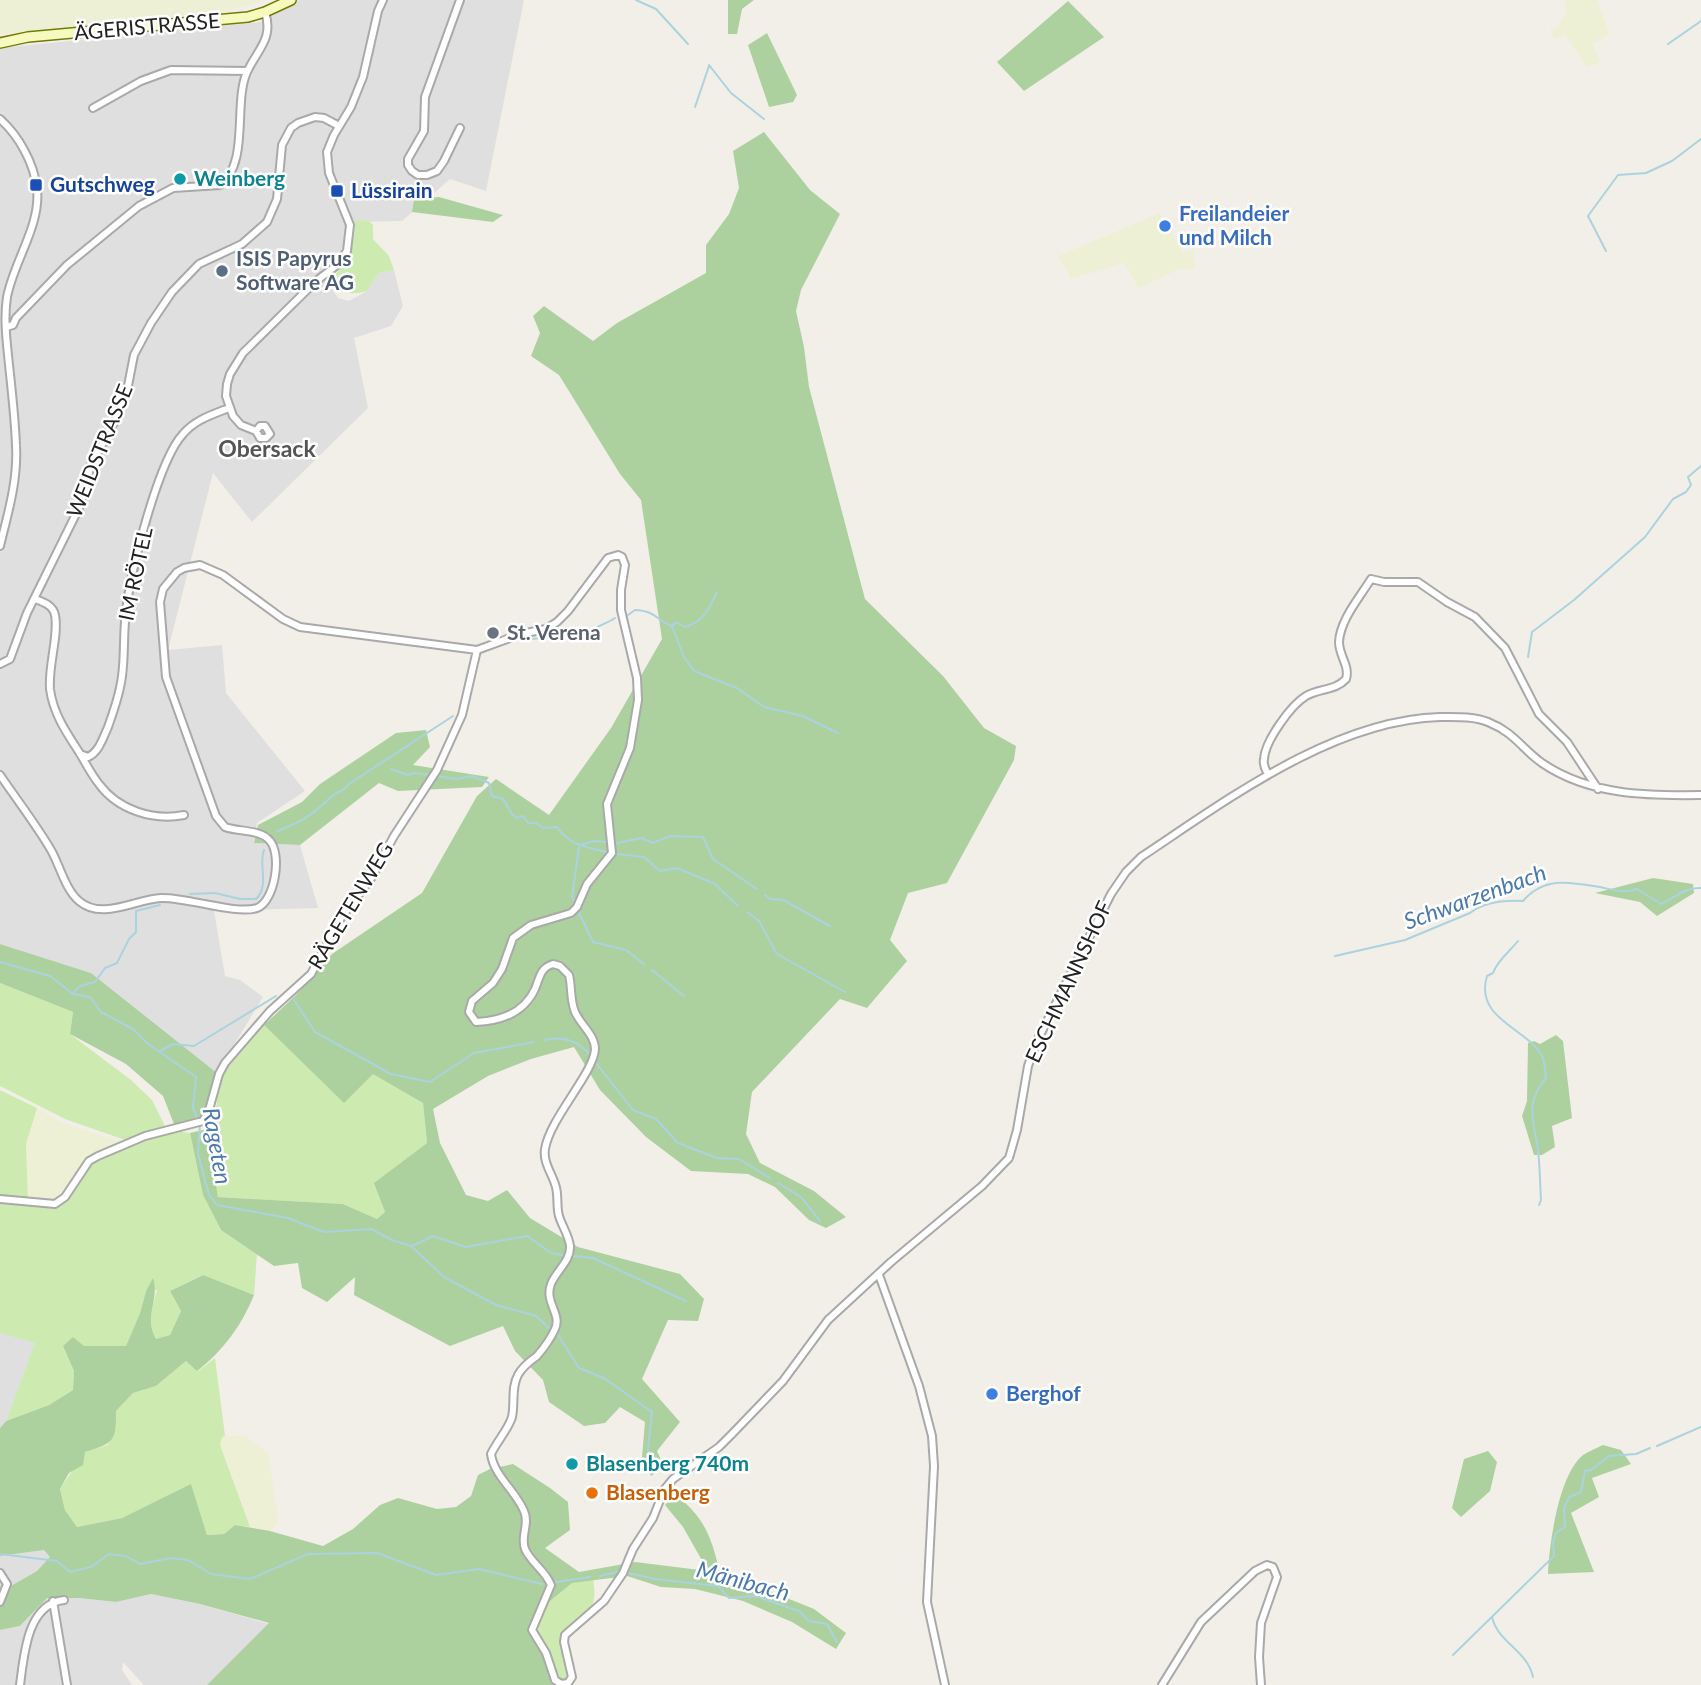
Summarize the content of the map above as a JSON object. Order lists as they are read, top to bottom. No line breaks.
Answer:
{"streets":{"main road":["ÄGERISTRASSE"],"street":["WEIDSTRASSE","IM RÖTEL","RÄGETENWEG","ESCHMANNSHOF"]},"crossings":[["RÄGETENWEG","ESCHMANNSHOF"]],"districts":["Obersack"],"water":["Schwarzenbach","Rageten","Mänibach"],"places":{"other":["Weinberg","Freilandeier und Milch","ISIS Papyrus Software AG","St. Verena","Berghof","Blasenberg 740m","Blasenberg"],"transit":["Gutschweg","Lüssirain"]}}
